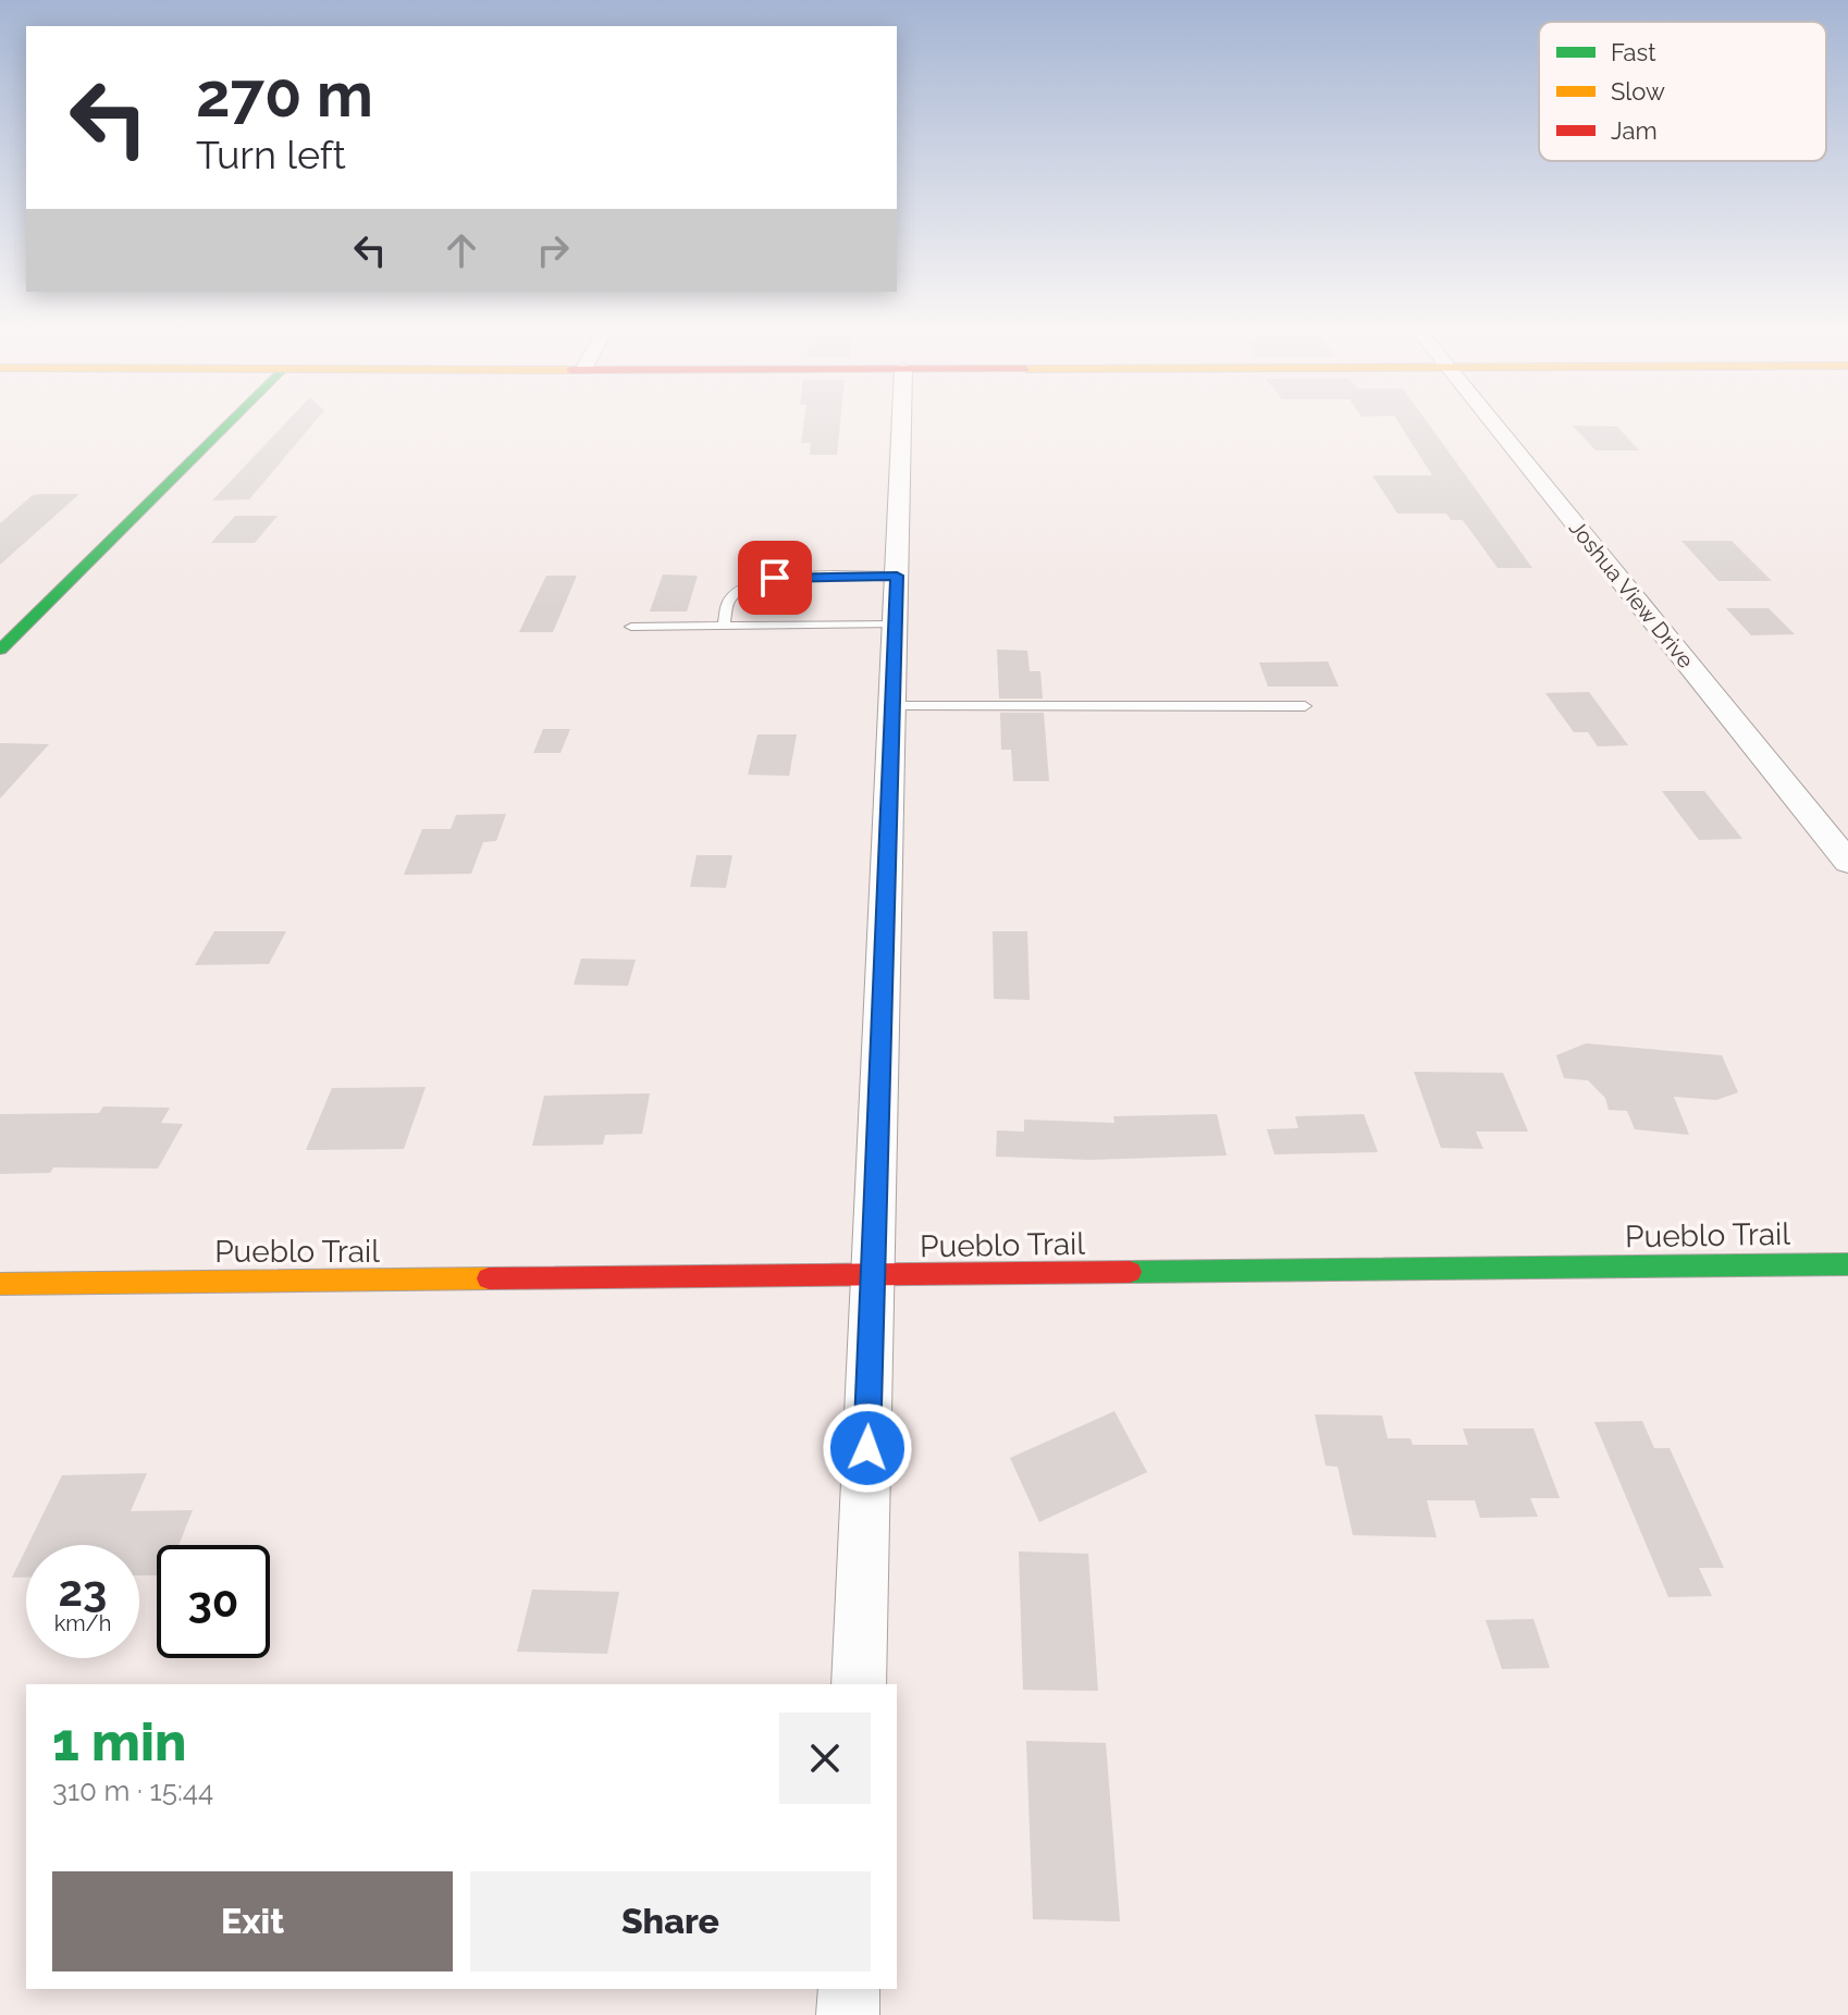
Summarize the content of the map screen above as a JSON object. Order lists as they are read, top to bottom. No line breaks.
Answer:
{"streets":{"street":["Joshua View Drive","Pueblo Trail"]},"legend":["Fast","Slow","Jam"],"page":{"turn":["270 m","Turn left"],"speed":"23 km/h","limit":"30","heading":["1 min","310 m · 15:44"],"buttons":["Exit","Share"]}}
